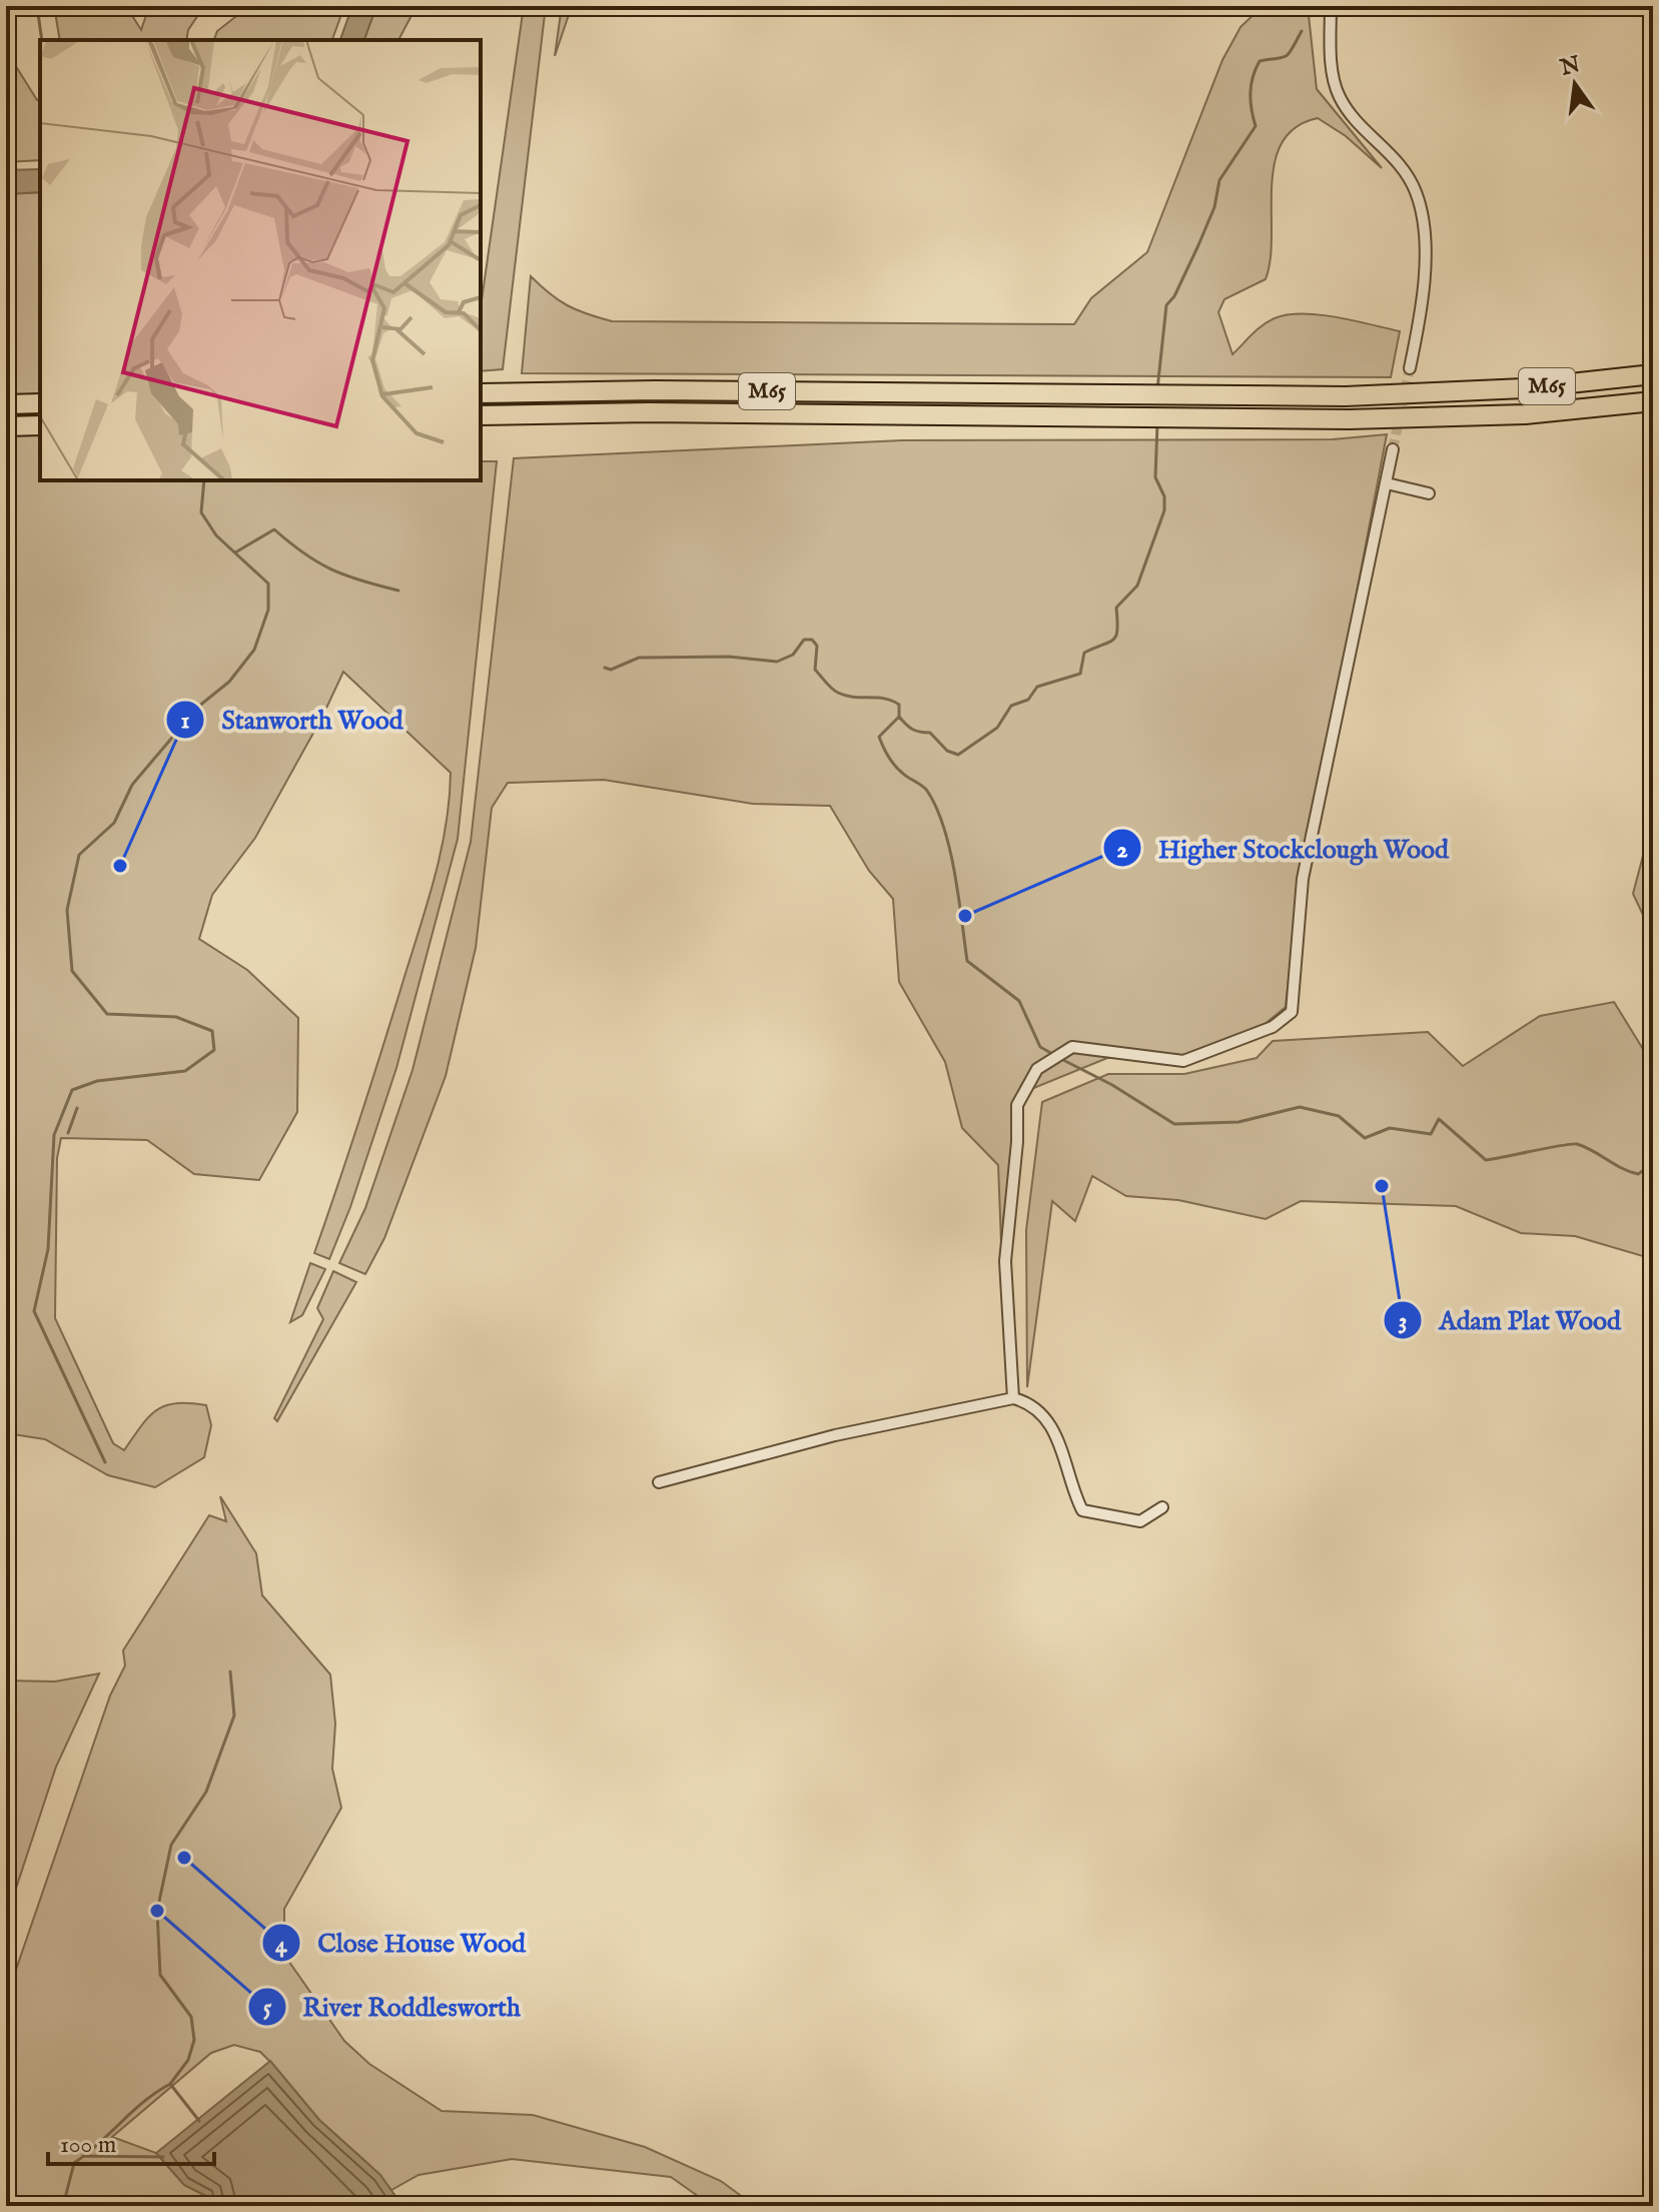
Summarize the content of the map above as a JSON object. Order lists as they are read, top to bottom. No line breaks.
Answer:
{"streets":{"highway":["M65"]},"places":["Stanworth Wood","Higher Stockclough Wood","Adam Plat Wood","Close House Wood","River Roddlesworth"],"scale_bar":"100 m","north":"top"}
